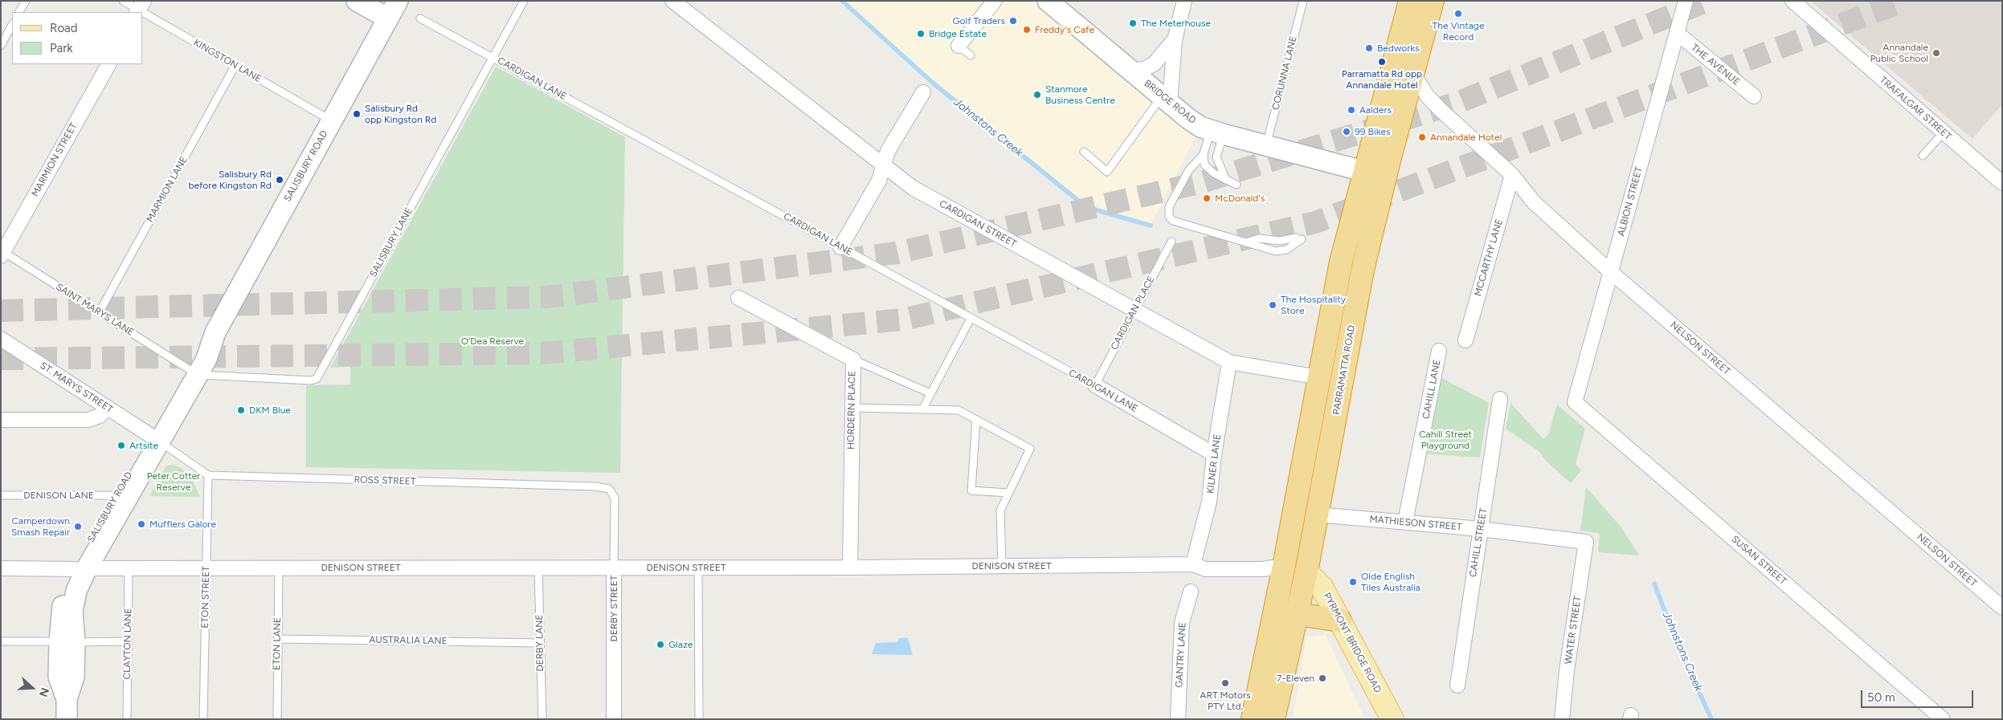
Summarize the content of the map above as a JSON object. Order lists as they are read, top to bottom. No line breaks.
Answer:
{"streets":{"highway":["PARRAMATTA ROAD"],"main road":["BRIDGE ROAD","SALISBURY ROAD","PYRMONT BRIDGE ROAD"],"street":["THE AVENUE","CARDIGAN LANE","TRAFALGAR STREET","MARMION STREET","ALBION STREET","CARDIGAN STREET","MCCARTHY LANE","NELSON STREET","ST. MARYS STREET","CAHILL LANE","HORDERN PLACE","KILNER LANE","MATHIESON STREET","CAHILL STREET","SUSAN STREET","DENISON STREET","DERBY STREET","WATER STREET","GANTRY LANE"],"lane":["KINGSTON LANE","CORUNNA LANE","MARMION LANE","SALISBURY LANE","SAINT MARYS LANE","CARDIGAN PLACE","ROSS STREET","DENISON LANE","ETON STREET","AUSTRALIA LANE","DERBY LANE","CLAYTON LANE","ETON LANE"]},"crossings":[["KINGSTON LANE","SALISBURY ROAD"],["KINGSTON LANE","MARMION LANE"],["THE AVENUE","ALBION STREET"],["CORUNNA LANE","BRIDGE ROAD"],["CARDIGAN LANE","SALISBURY LANE"],["CARDIGAN LANE","CARDIGAN PLACE"],["CARDIGAN LANE","KILNER LANE"],["BRIDGE ROAD","PARRAMATTA ROAD"],["MARMION STREET","SAINT MARYS LANE"],["SALISBURY ROAD","SALISBURY LANE"],["SALISBURY ROAD","SAINT MARYS LANE"],["SALISBURY ROAD","ST. MARYS STREET"],["SALISBURY ROAD","DENISON LANE"],["SALISBURY ROAD","DENISON STREET"],["MARMION LANE","SAINT MARYS LANE"],["ALBION STREET","NELSON STREET"],["ALBION STREET","SUSAN STREET"],["CARDIGAN STREET","CARDIGAN PLACE"],["CARDIGAN STREET","PARRAMATTA ROAD"],["CARDIGAN STREET","KILNER LANE"],["SALISBURY LANE","SAINT MARYS LANE"],["MCCARTHY LANE","NELSON STREET"],["NELSON STREET","PARRAMATTA ROAD"],["PARRAMATTA ROAD","MATHIESON STREET"],["PARRAMATTA ROAD","DENISON STREET"],["PARRAMATTA ROAD","PYRMONT BRIDGE ROAD"],["CAHILL LANE","MATHIESON STREET"],["HORDERN PLACE","DENISON STREET"],["KILNER LANE","DENISON STREET"],["ROSS STREET","ETON STREET"],["ROSS STREET","DERBY STREET"],["MATHIESON STREET","CAHILL STREET"],["MATHIESON STREET","WATER STREET"],["DENISON STREET","ETON STREET"],["DENISON STREET","DERBY STREET"],["DENISON STREET","DERBY LANE"],["DENISON STREET","CLAYTON LANE"],["DENISON STREET","ETON LANE"],["AUSTRALIA LANE","DERBY LANE"],["AUSTRALIA LANE","ETON LANE"]],"water":["Johnstons Creek"],"parks":["O’Dea Reserve","Cahill Street Playground","Peter Cotter Reserve"],"places":["The Vintage Record","Golf Traders","The Meterhouse","Freddy's Cafe","Bridge Estate","Bedworks","Annandale Public School","Parramatta Rd opp Annandale Hotel","Stanmore Business Centre","Aalders","Salisbury Rd opp Kingston Rd","99 Bikes","Annandale Hotel","Salisbury Rd before Kingston Rd","McDonald's","The Hospitality Store","DKM Blue","Artsite","Mufflers Galore","Camperdown Smash Repair","Olde English Tiles Australia","Glaze","7-Eleven","ART Motors PTY Ltd."],"legend":["Road","Park"],"scale_bar":"50 m","north":"right"}
